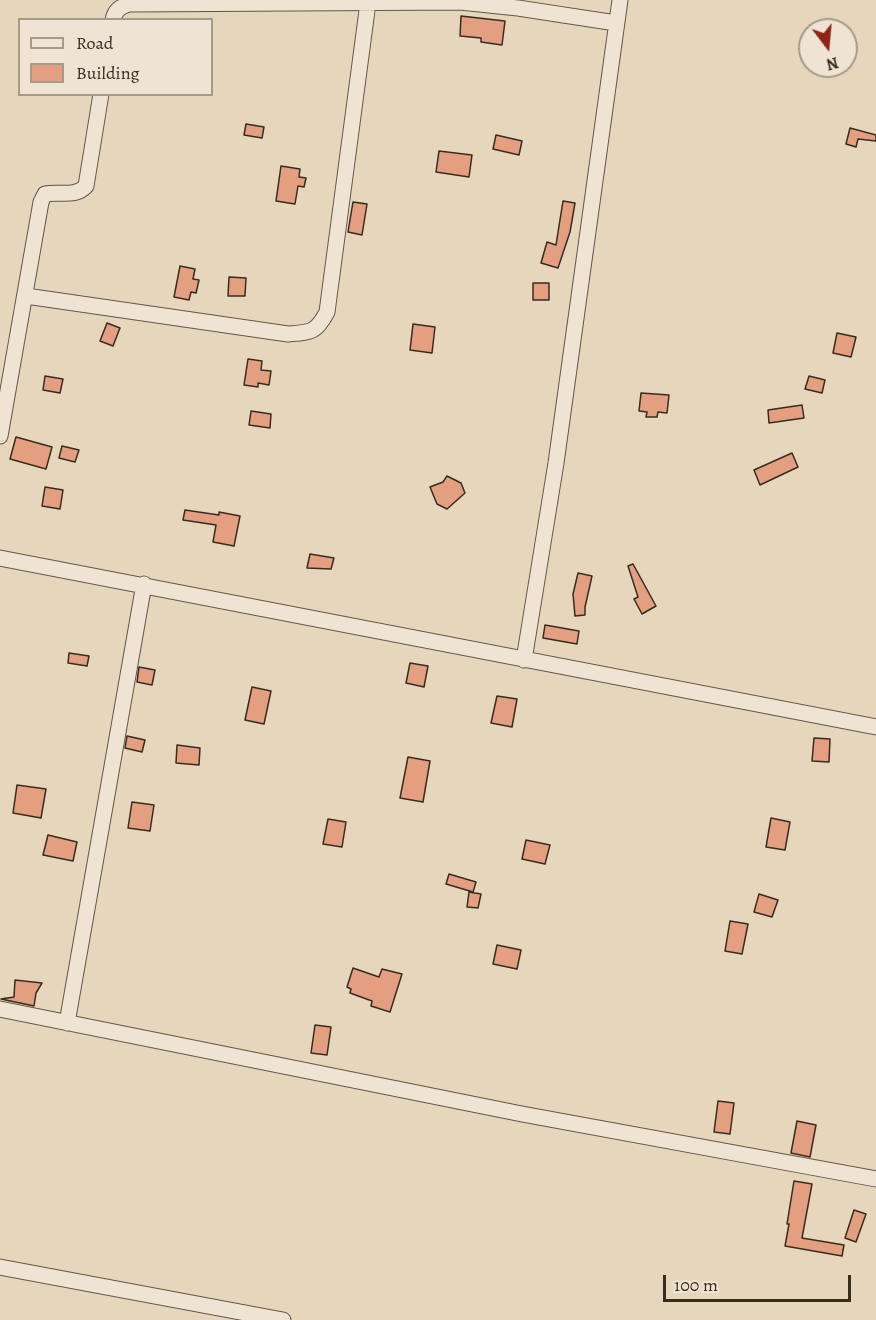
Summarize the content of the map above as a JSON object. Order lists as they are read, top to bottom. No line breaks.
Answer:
{"legend":["Road","Building"],"scale_bar":"100 m","north":"bottom"}
